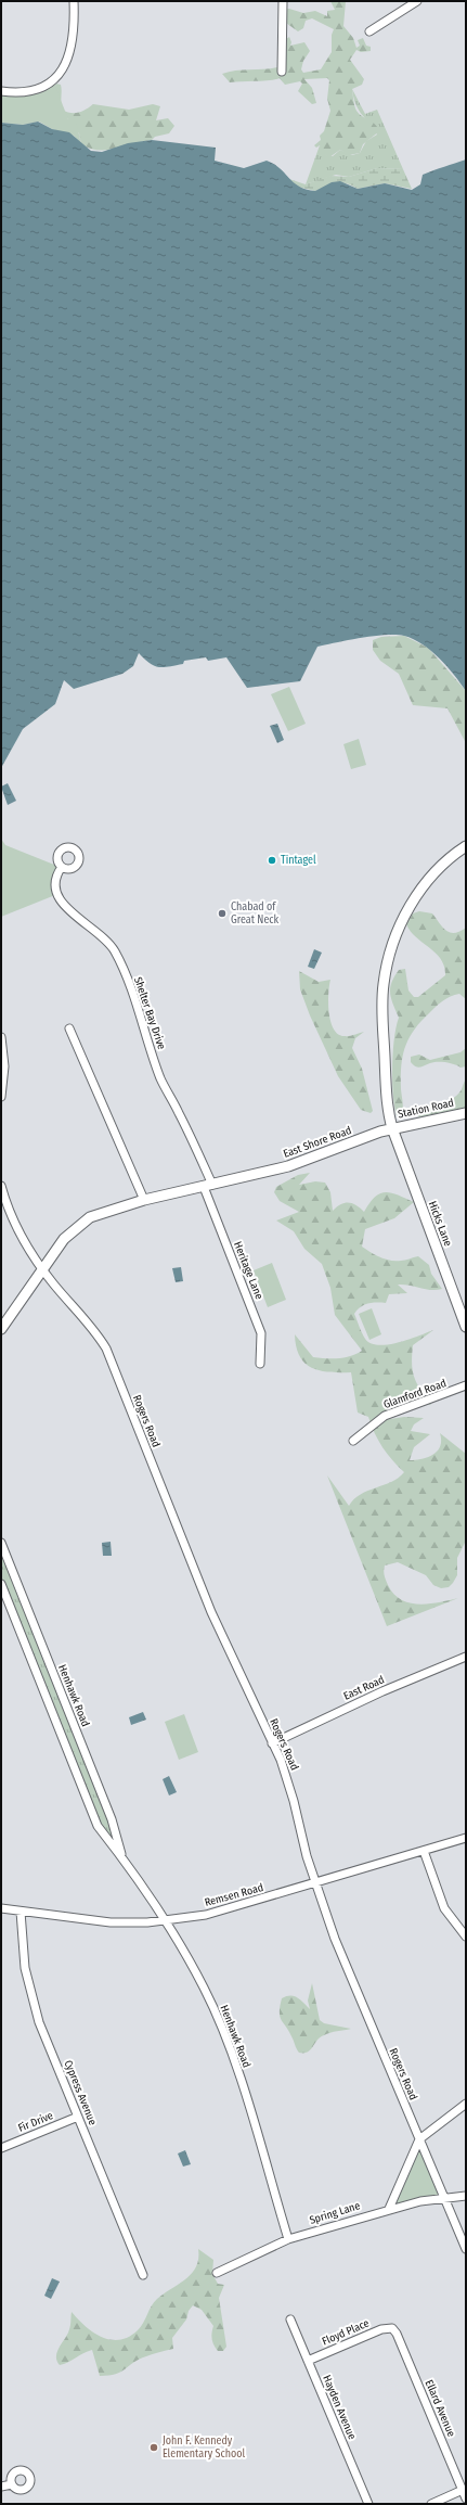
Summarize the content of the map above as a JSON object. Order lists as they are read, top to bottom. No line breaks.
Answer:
{"streets":{"main road":["Station Road","East Shore Road","Hicks Lane"],"street":["Shelter Bay Drive","Heritage Lane","Glamford Road","Rogers Road","East Road","Henhawk Road","Remsen Road","Cypress Avenue","Fir Drive","Spring Lane","Floyd Place","Hayden Avenue","Ellard Avenue"]},"crossings":[["Shelter Bay Drive","East Shore Road"],["Shelter Bay Drive","Heritage Lane"],["Station Road","East Shore Road"],["Station Road","Hicks Lane"],["East Shore Road","Hicks Lane"],["East Shore Road","Heritage Lane"],["East Shore Road","Rogers Road"],["Rogers Road","East Road"],["Rogers Road","Remsen Road"],["Rogers Road","Spring Lane"],["Henhawk Road","Remsen Road"],["Henhawk Road","Spring Lane"],["Remsen Road","Cypress Avenue"],["Cypress Avenue","Fir Drive"],["Floyd Place","Hayden Avenue"],["Floyd Place","Ellard Avenue"]],"places":["Tintagel","Chabad of Great Neck","John F. Kennedy Elementary School"]}
